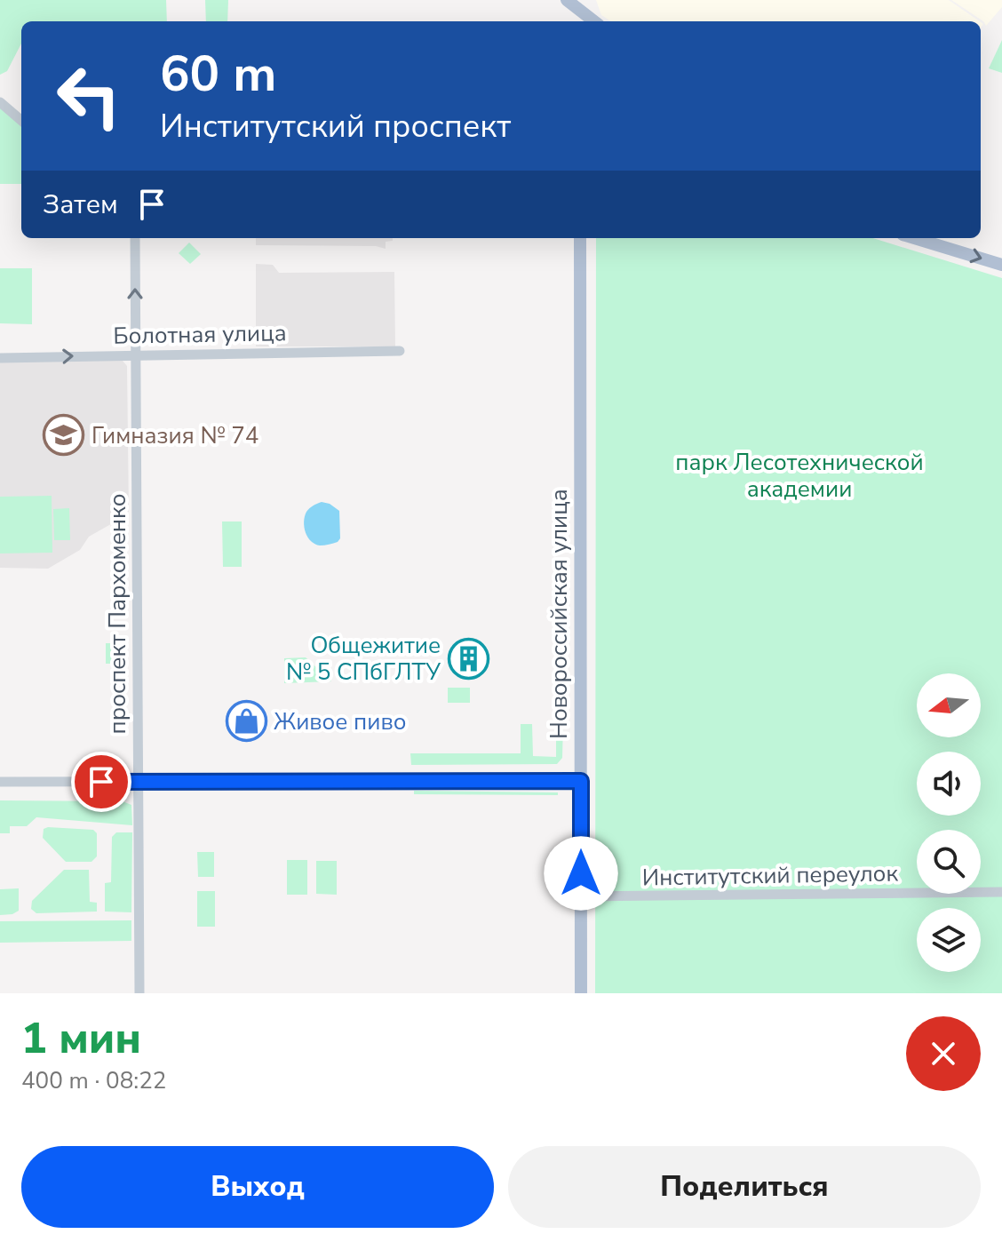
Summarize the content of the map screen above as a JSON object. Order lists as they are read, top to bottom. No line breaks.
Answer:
{"streets":{"main road":["Новороссийская улица"],"street":["Болотная улица","проспект Пархоменко","Институтский переулок"]},"crossings":[["Болотная улица","проспект Пархоменко"],["Новороссийская улица","Институтский переулок"]],"parks":["парк Лесотехнической академии"],"places":{"school or university":["Гимназия № 74"],"building":["Общежитие № 5 СПбГЛТУ"],"shop":["Живое пиво"]},"north":"left","page":{"turn":["60 m","Институтский проспект"],"then":"Затем","heading":["1 мин","400 m · 08:22"],"buttons":["Выход","Поделиться"]}}
